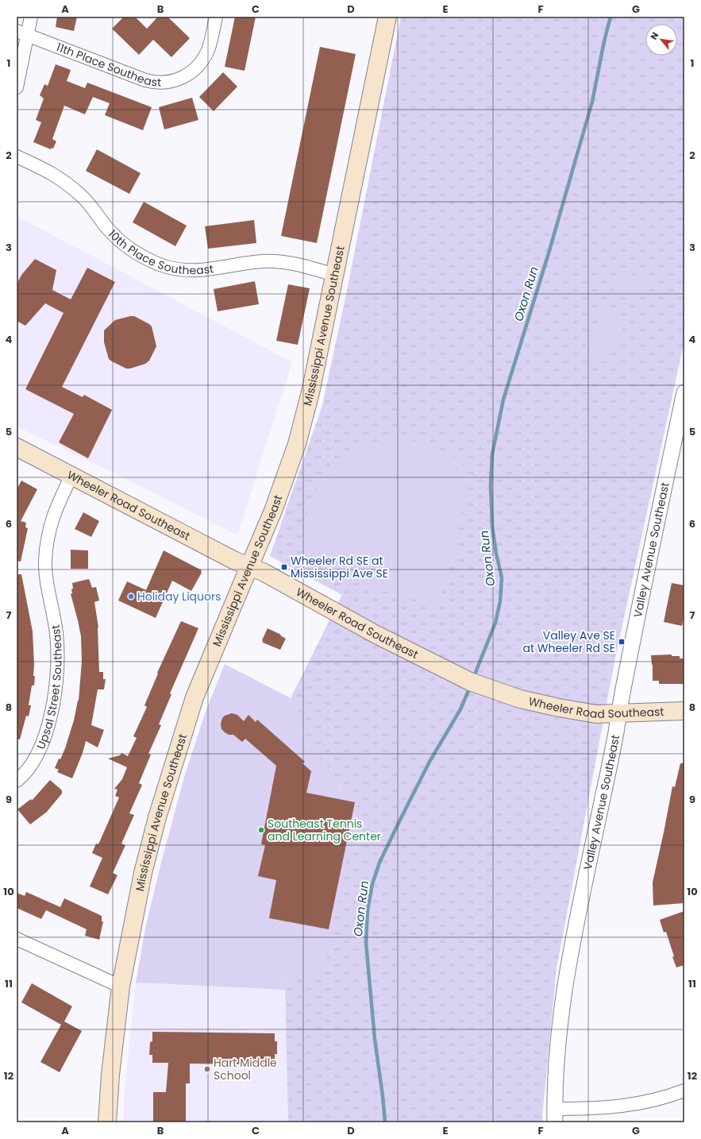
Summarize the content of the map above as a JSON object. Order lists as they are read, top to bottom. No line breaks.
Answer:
{"streets":{"main road":["Mississippi Avenue Southeast","Wheeler Road Southeast"],"street":["11th Place Southeast","10th Place Southeast","Valley Avenue Southeast","Upsal Street Southeast"]},"crossings":[["10th Place Southeast","Mississippi Avenue Southeast"],["Mississippi Avenue Southeast","Wheeler Road Southeast"],["Wheeler Road Southeast","Valley Avenue Southeast"],["Wheeler Road Southeast","Upsal Street Southeast"]],"water":["Oxon Run"],"places":{"transit":["Wheeler Rd SE at Mississippi Ave SE","Valley Ave SE at Wheeler Rd SE"],"other":["Holiday Liquors","Southeast Tennis and Learning Center","Hart Middle School"]},"north":"top left","grid":{"columns":["A","B","C","D","E","F","G"],"rows":["1","2","3","4","5","6","7","8","9","10","11","12"]}}
